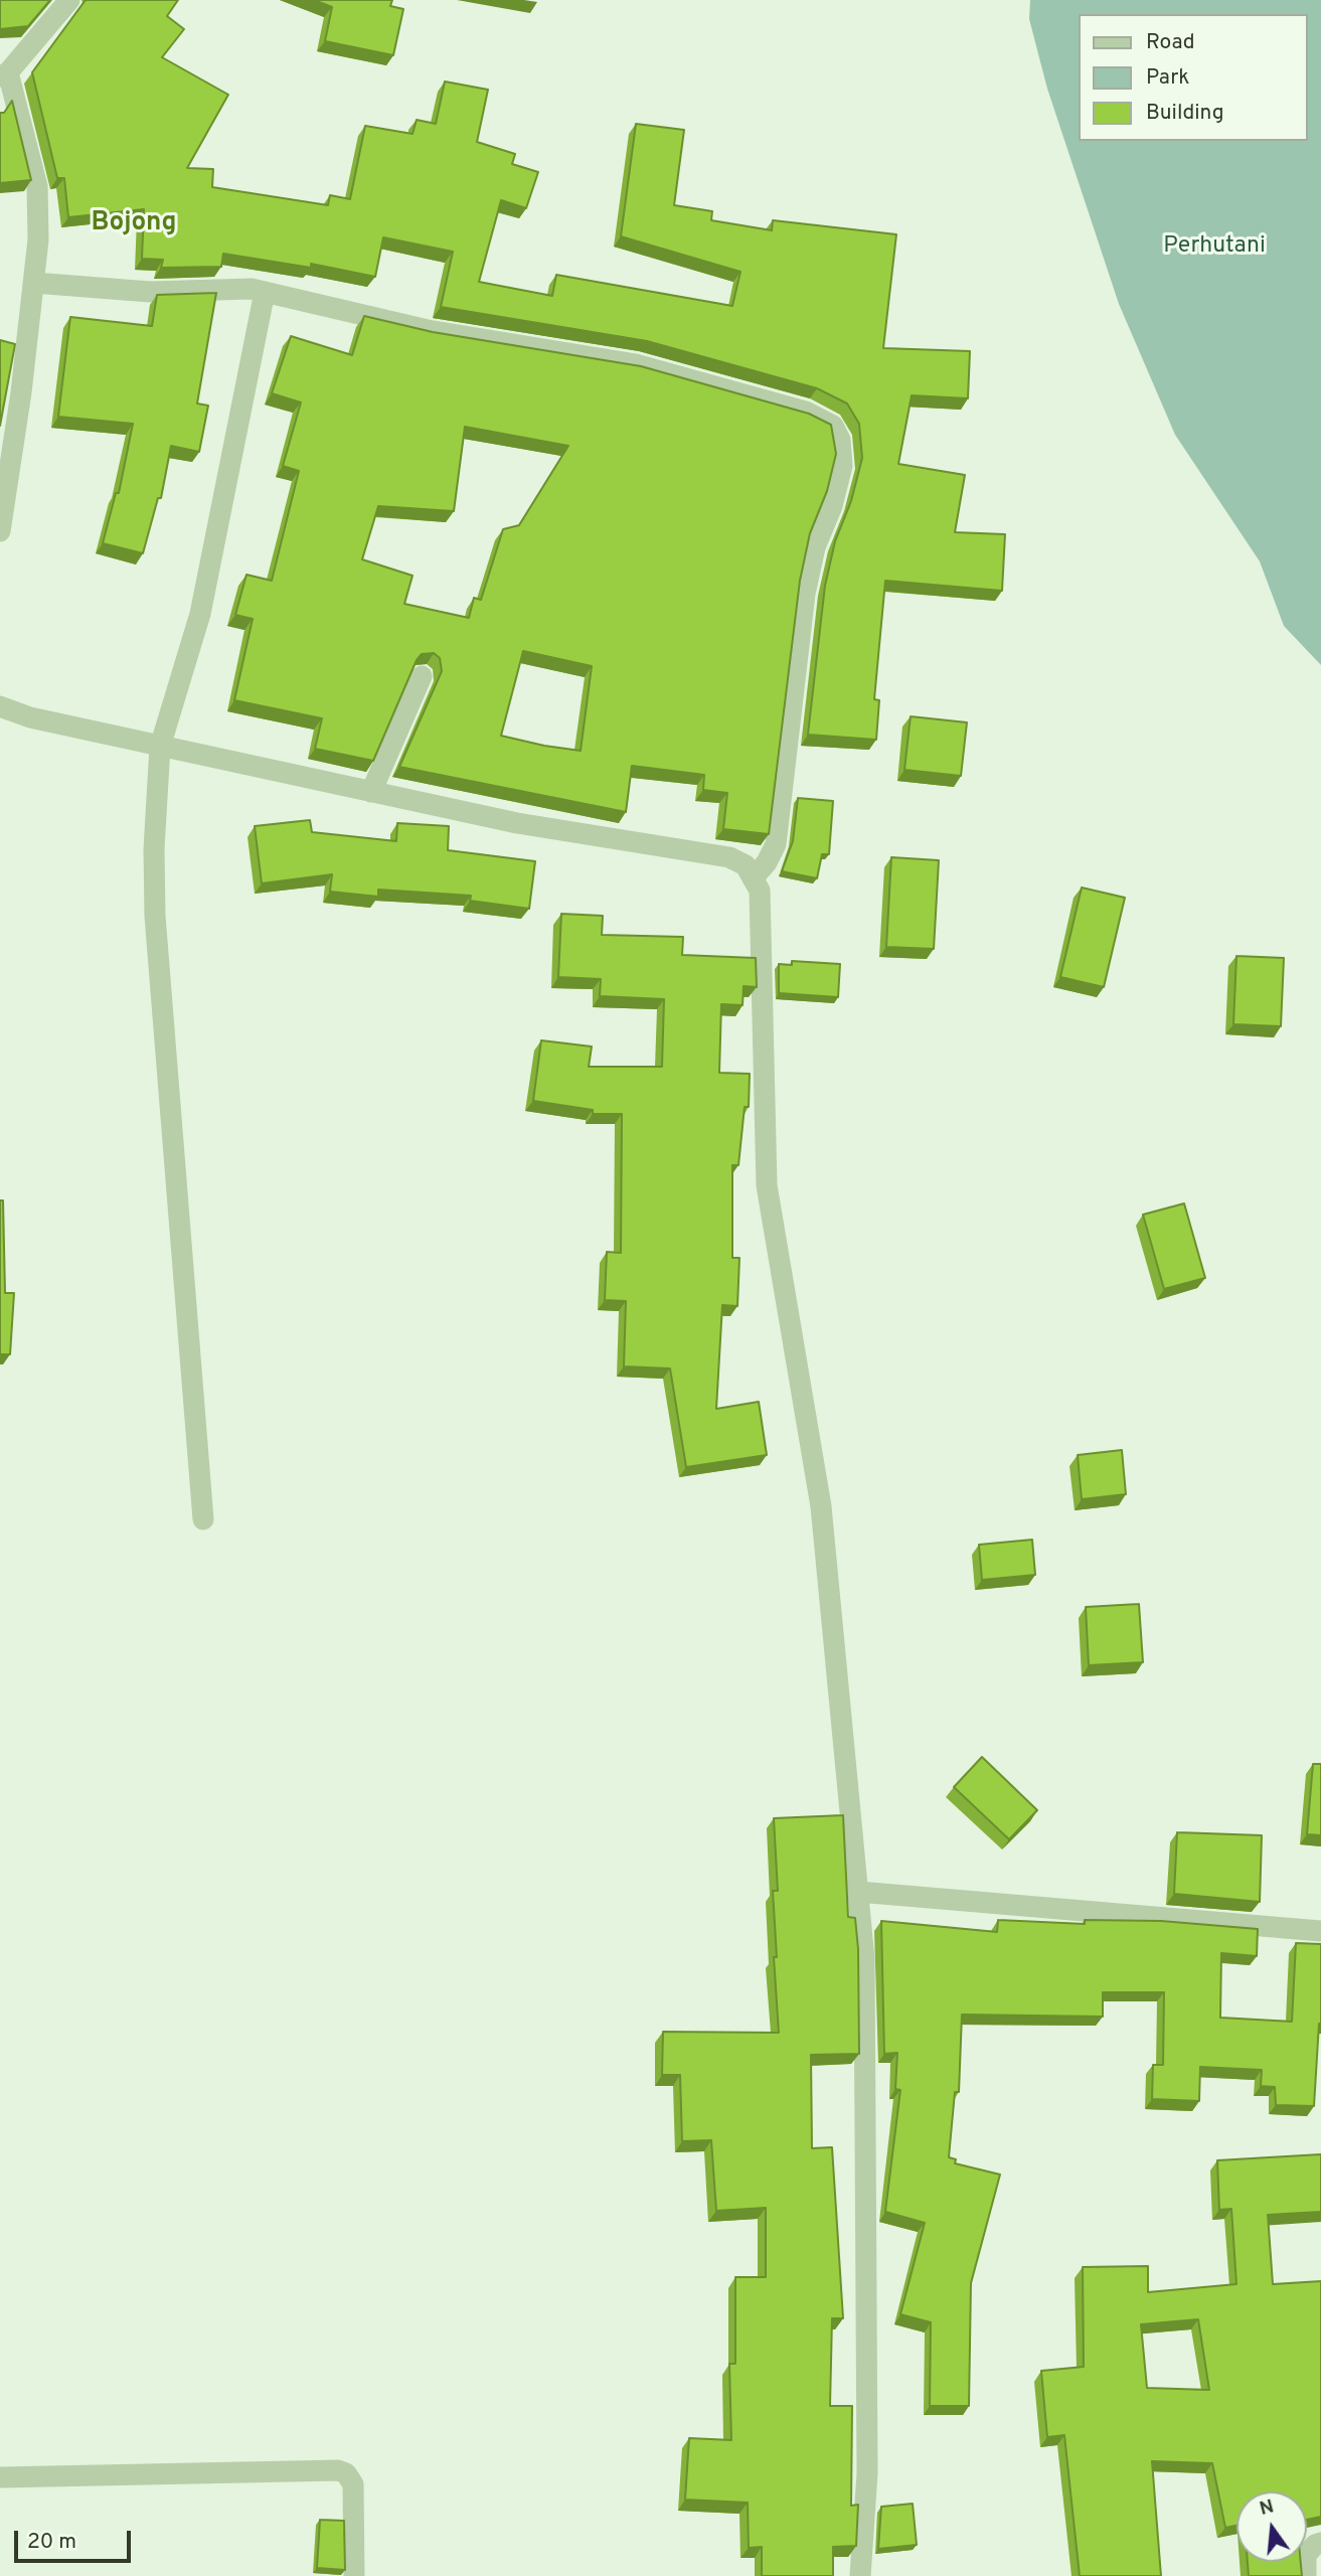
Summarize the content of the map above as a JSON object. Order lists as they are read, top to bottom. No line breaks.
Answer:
{"districts":["Bojong"],"parks":["Perhutani"],"legend":["Road","Park","Building"],"scale_bar":"20 m","north":"top"}
